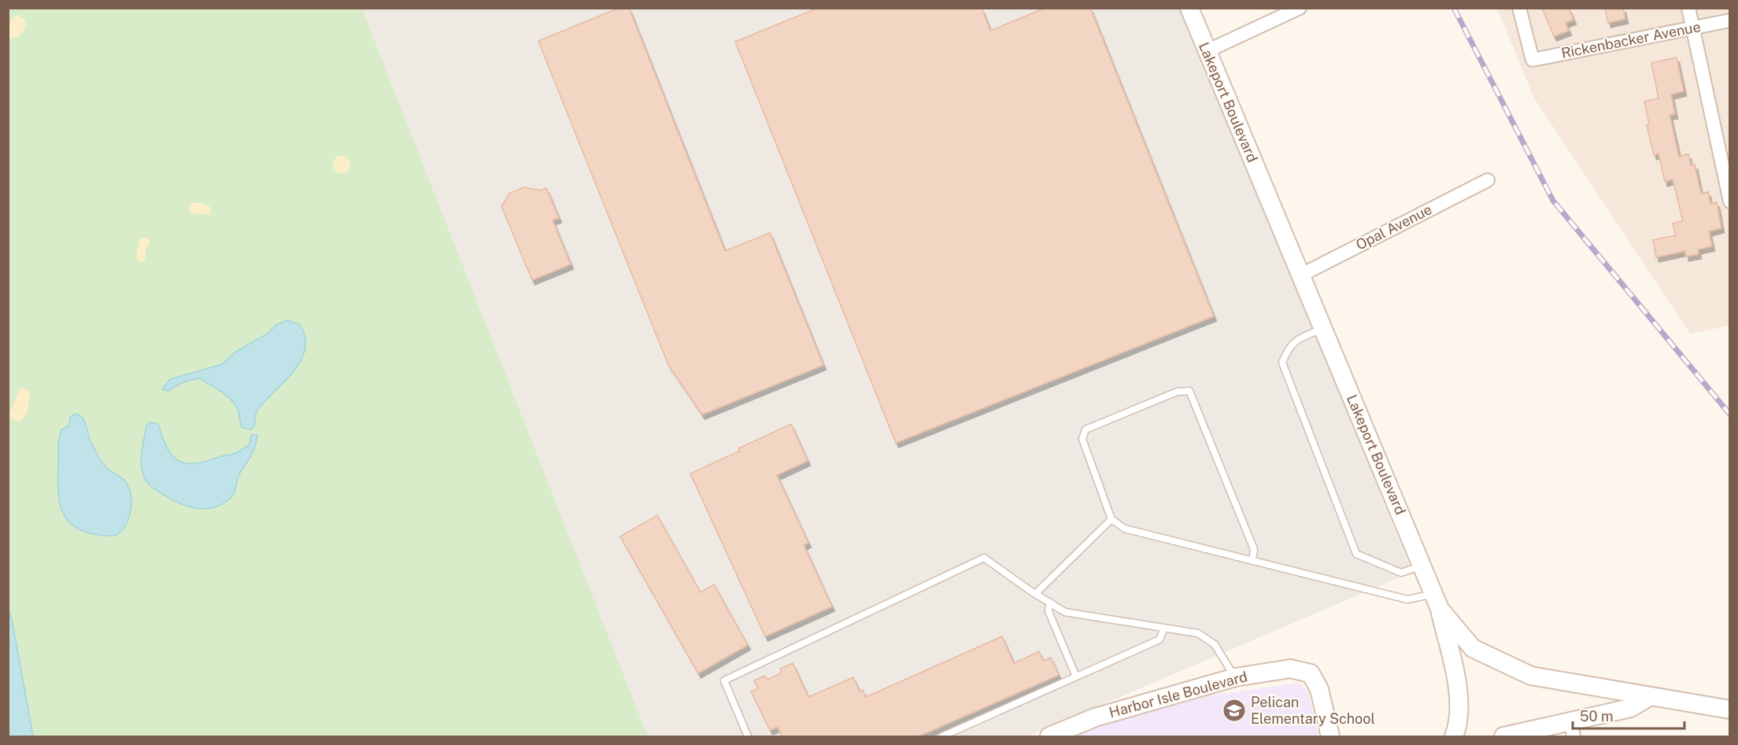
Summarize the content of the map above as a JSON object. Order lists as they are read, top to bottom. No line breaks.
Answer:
{"streets":{"street":["Rickenbacker Avenue","Lakeport Boulevard","Opal Avenue","Harbor Isle Boulevard"]},"crossings":[["Lakeport Boulevard","Opal Avenue"]],"places":{"school or university":["Pelican Elementary School"]},"scale_bar":"50 m"}
